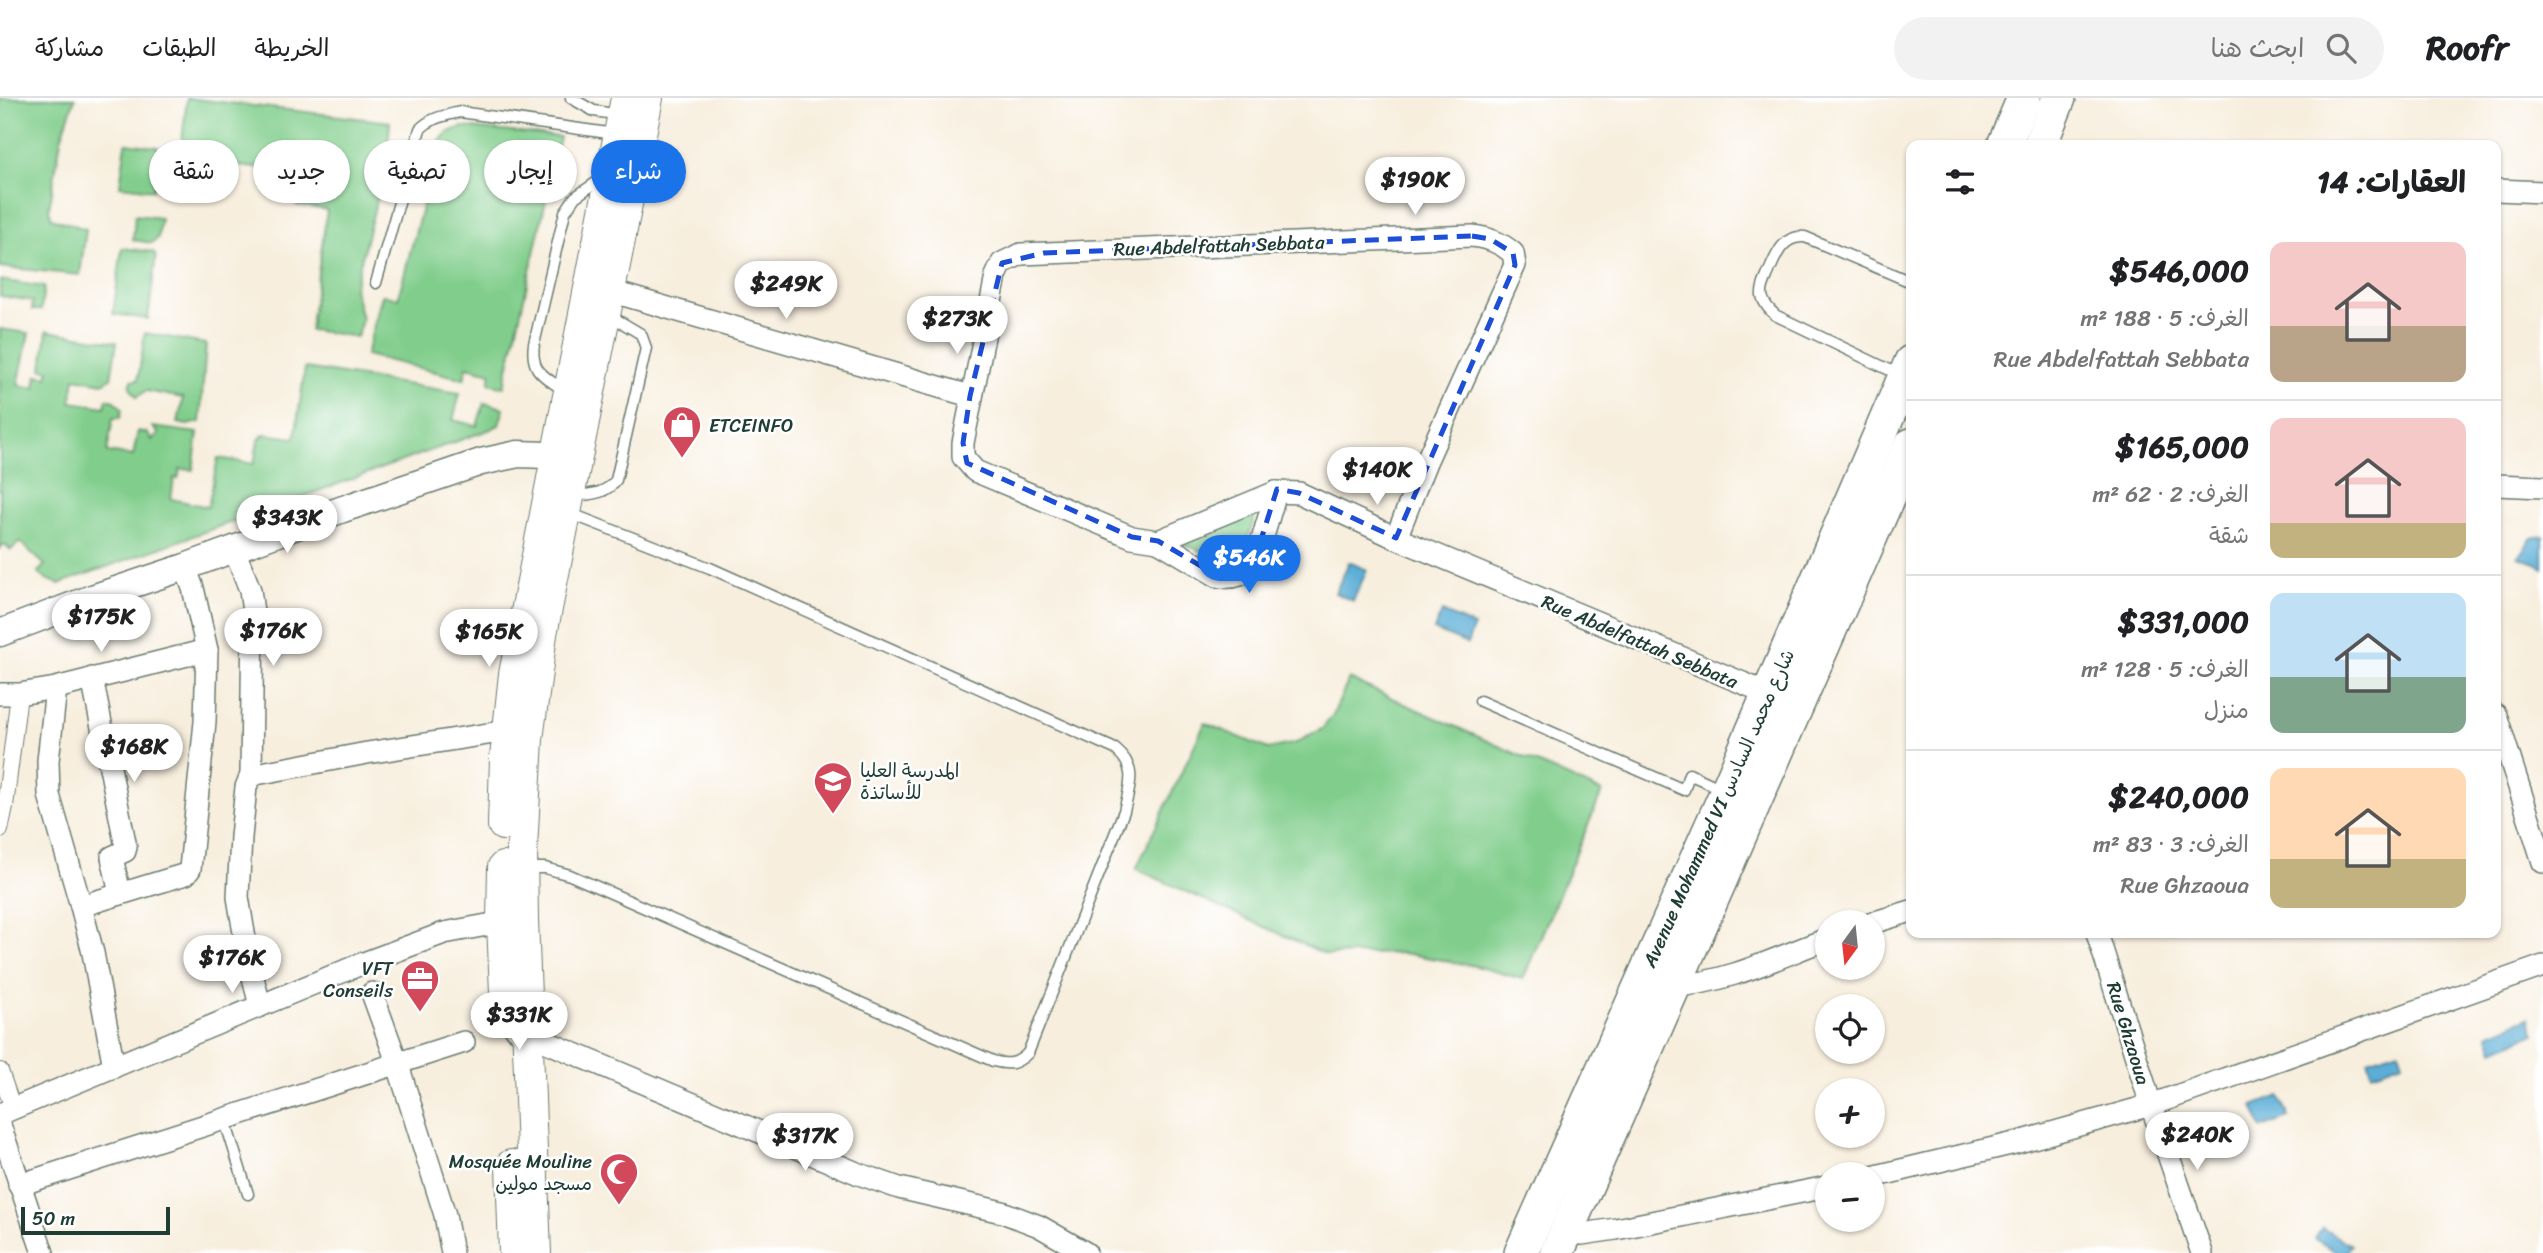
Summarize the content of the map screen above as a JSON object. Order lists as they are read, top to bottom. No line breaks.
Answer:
{"streets":{"main road":["Avenue Mohammed VI شارع محمد السادس"],"street":["Rue Abdelfattah Sebbata","Rue Ghzaoua"]},"crossings":[["Rue Abdelfattah Sebbata","Avenue Mohammed VI شارع محمد السادس"]],"places":{"shop":["ETCEINFO"],"school or university":["المدرسة العليا للأساتذة"],"office":["VFT Conseils"],"mosque":["Mosquée Mouline مسجد مولين"]},"scale_bar":"50 m","north":"bottom","page":{"header":"Roofr","search":"ابحث هنا","nav":["الخريطة","الطبقات","مشاركة"],"chip":["شراء","إيجار","تصفية","جديد","شقة"],"heading":"العقارات: 14","price":["$190K","$249K","$273K","$140K","$343K","$546K","$175K","$176K","$165K","$168K","$176K","$331K","$240K","$317K"],"list":[{"name":"$546,000","note":"الغرف: 5 · 188 m² · Rue Abdelfattah Sebbata"},{"name":"$165,000","note":"الغرف: 2 · 62 m² · شقة"},{"name":"$331,000","note":"الغرف: 5 · 128 m² · منزل"},{"name":"$240,000","note":"الغرف: 3 · 83 m² · Rue Ghzaoua"}],"map_buttons":["+","−"],"scale":"50 m"}}
